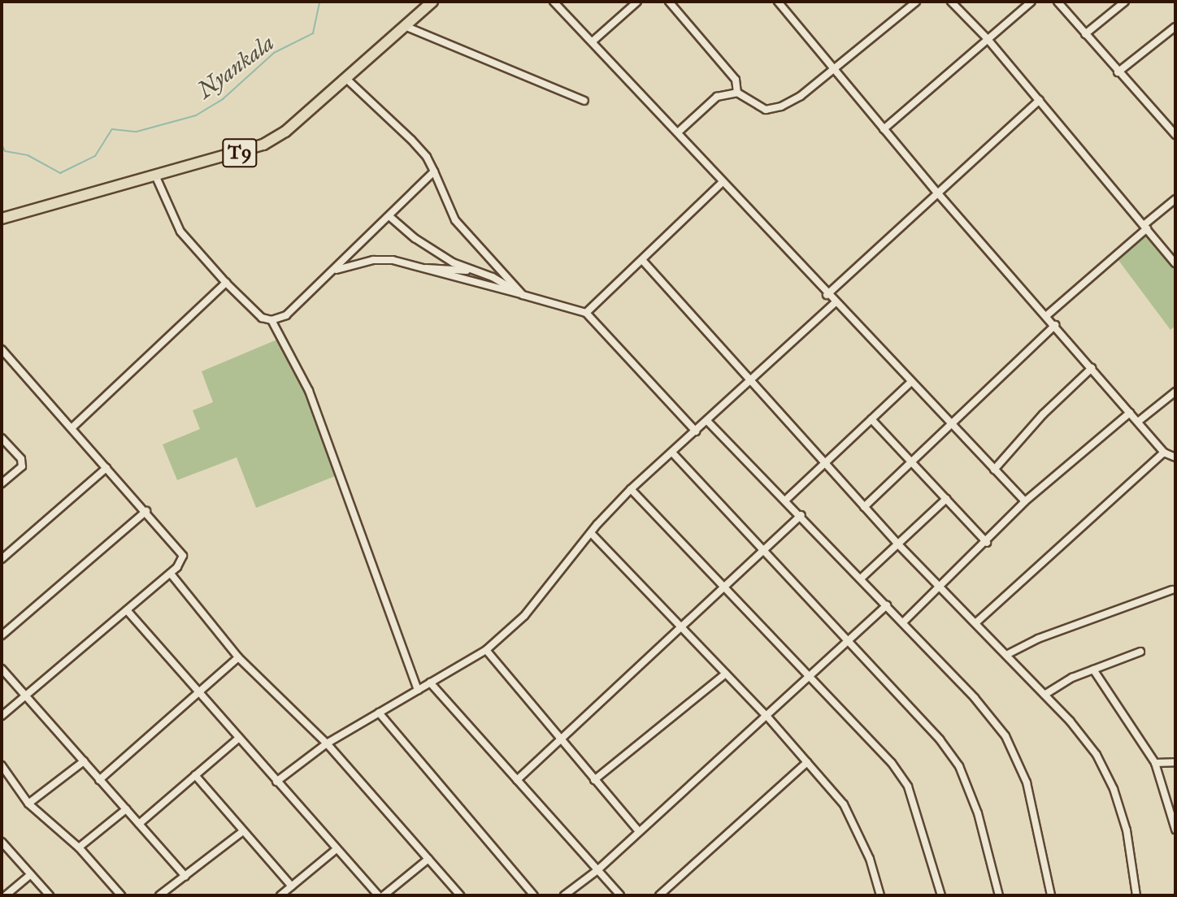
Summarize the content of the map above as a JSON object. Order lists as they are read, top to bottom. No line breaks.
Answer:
{"streets":{"highway":["T9"]},"water":["Nyankala"]}
